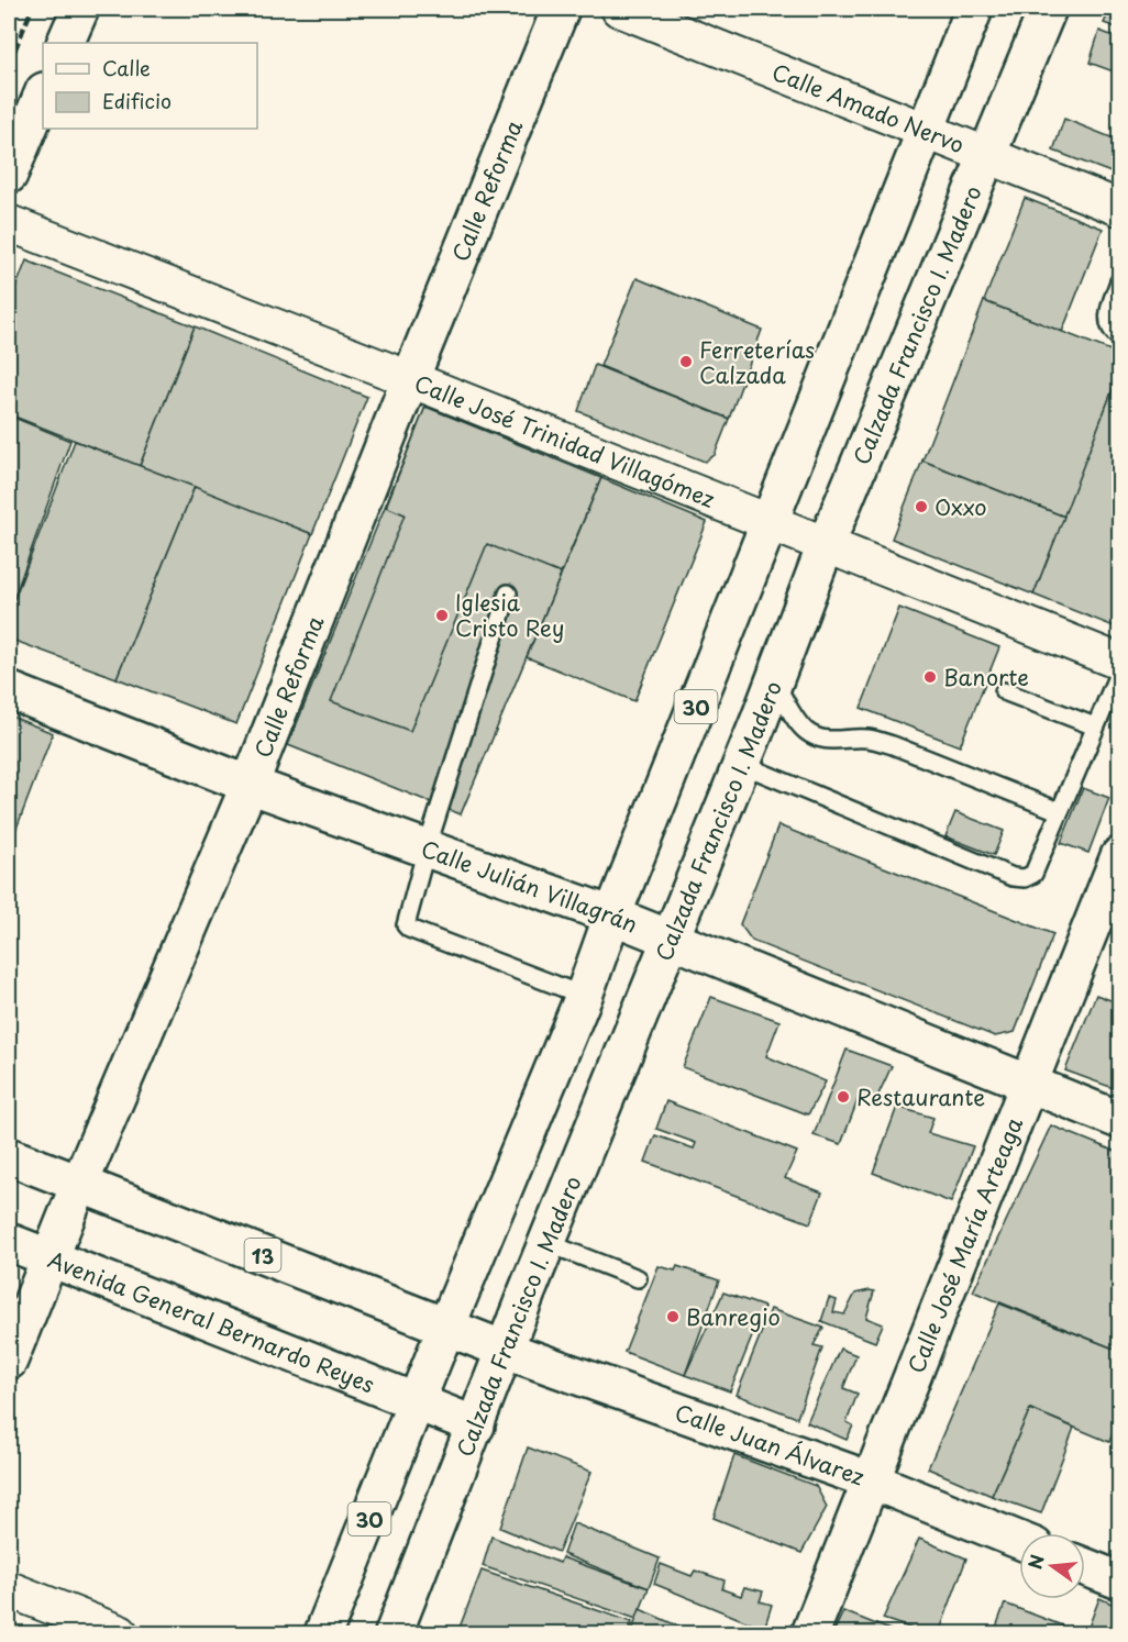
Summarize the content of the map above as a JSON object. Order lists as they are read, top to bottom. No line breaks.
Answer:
{"streets":{"main road":["Calle Reforma","Calzada Francisco I. Madero","30","Calle Julián Villagrán","Calle José María Arteaga","13","Avenida General Bernardo Reyes","Calle Juan Álvarez"],"street":["Calle Amado Nervo","Calle José Trinidad Villagómez"]},"crossings":[["Calle Amado Nervo","Calzada Francisco I. Madero"],["Calle Amado Nervo","30"],["Calle Reforma","Calle José Trinidad Villagómez"],["Calle Reforma","Calle Julián Villagrán"],["Calle Reforma","13"],["Calle Reforma","Avenida General Bernardo Reyes"],["Calzada Francisco I. Madero","Calle José Trinidad Villagómez"],["Calzada Francisco I. Madero","Calle Julián Villagrán"],["Calzada Francisco I. Madero","13"],["Calzada Francisco I. Madero","Avenida General Bernardo Reyes"],["Calzada Francisco I. Madero","Calle Juan Álvarez"],["Calle José Trinidad Villagómez","30"],["30","Calle Julián Villagrán"],["30","13"],["30","Avenida General Bernardo Reyes"],["Calle Julián Villagrán","Calle José María Arteaga"],["Calle José María Arteaga","Calle Juan Álvarez"],["13","Calle Juan Álvarez"]],"places":["Ferreterías Calzada","Oxxo","Iglesia Cristo Rey","Banorte","Restaurante","Banregio"],"legend":["Calle","Edificio"],"north":"left"}
